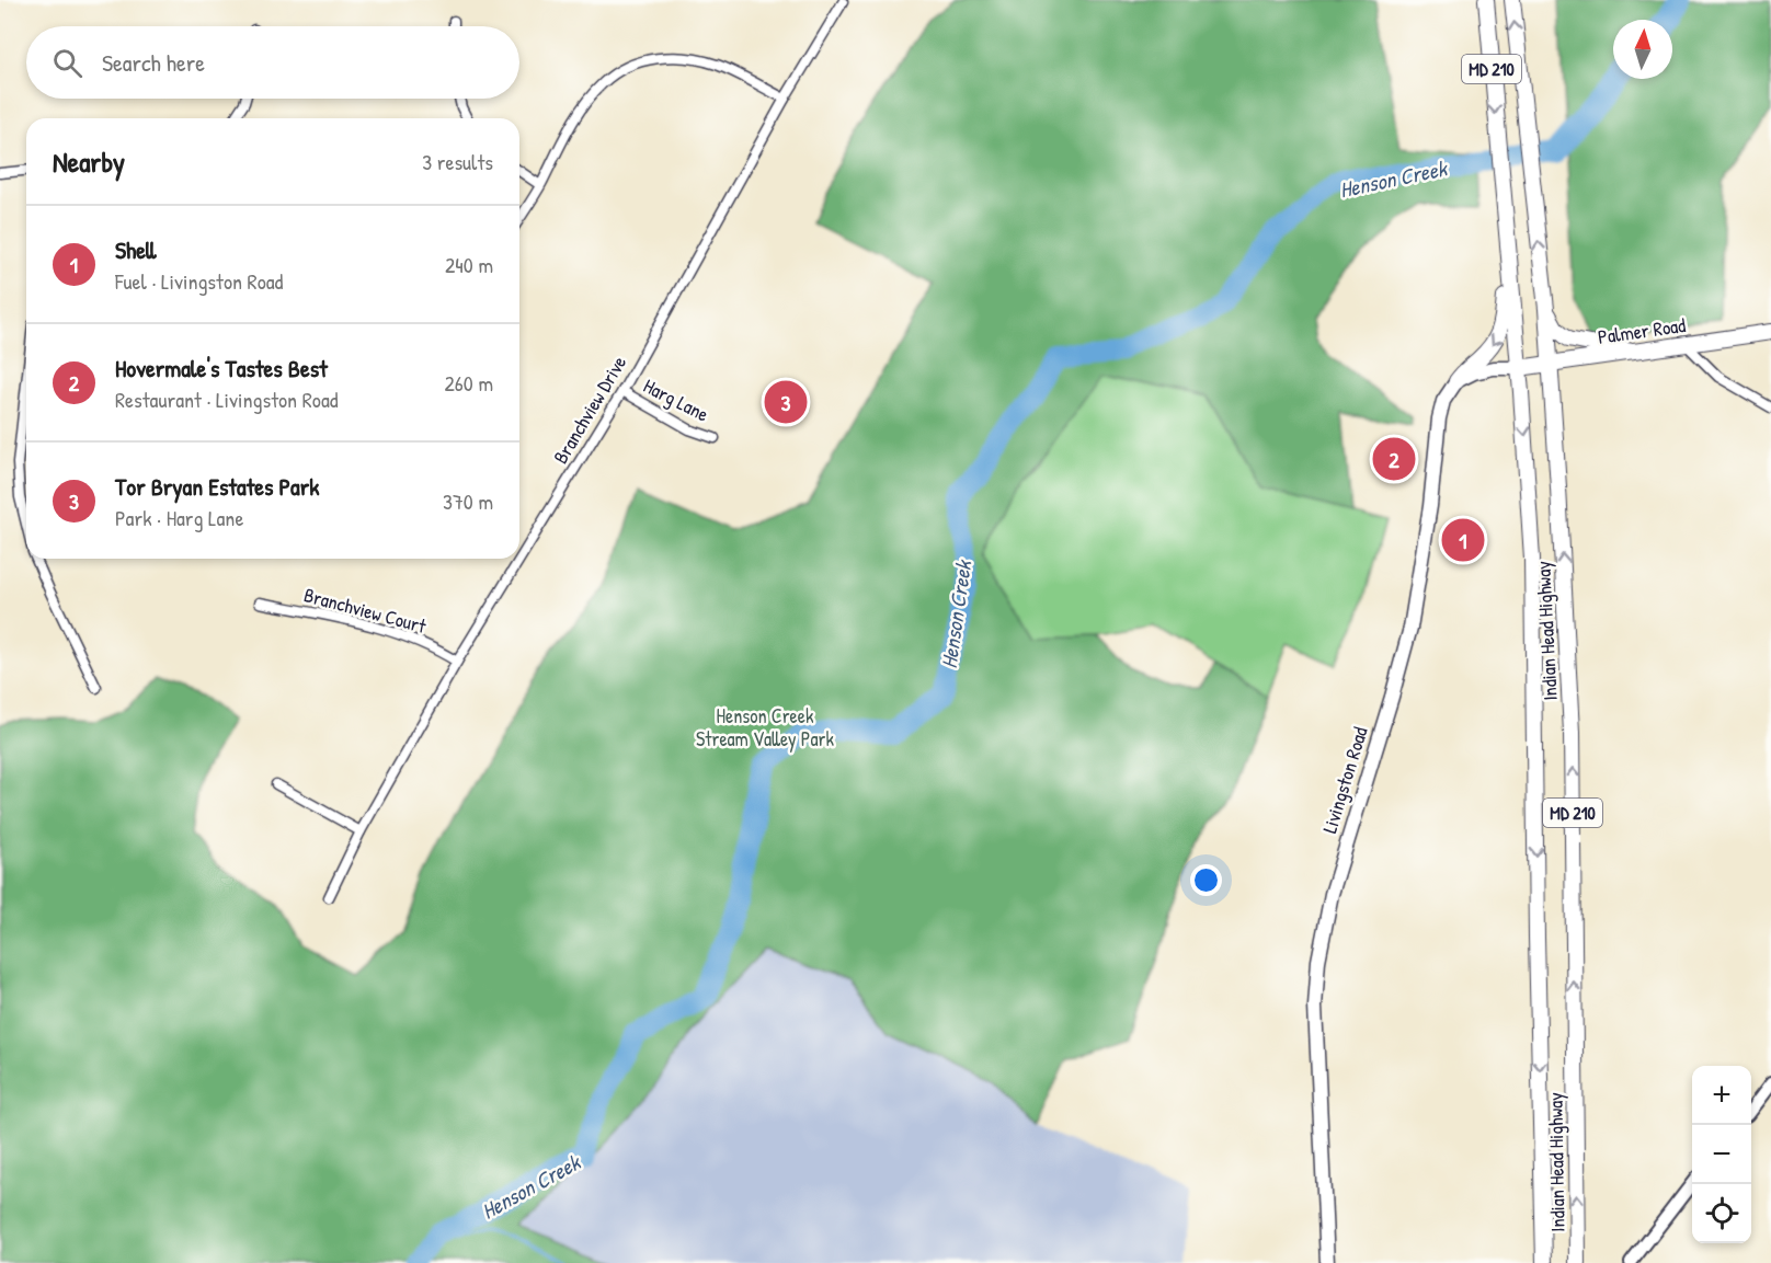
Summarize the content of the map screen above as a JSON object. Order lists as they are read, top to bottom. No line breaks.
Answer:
{"streets":{"main road":["MD 210","Palmer Road","Indian Head Highway","Livingston Road"],"street":["Harg Lane","Branchview Drive","Branchview Court"]},"crossings":[["Palmer Road","Indian Head Highway"],["Harg Lane","Branchview Drive"],["Branchview Drive","Branchview Court"]],"water":["Henson Creek"],"parks":["Henson Creek Stream Valley Park"],"north":"top","page":{"search":"Search here","heading":["Nearby","3 results"],"list":[{"mark":"1","name":"Shell","note":"Fuel · Livingston Road","value":"240 m"},{"mark":"2","name":"Hovermale's Tastes Best","note":"Restaurant · Livingston Road","value":"260 m"},{"mark":"3","name":"Tor Bryan Estates Park","note":"Park · Harg Lane","value":"370 m"}],"pins":["3","2","1"],"map_buttons":["+","−"]}}
